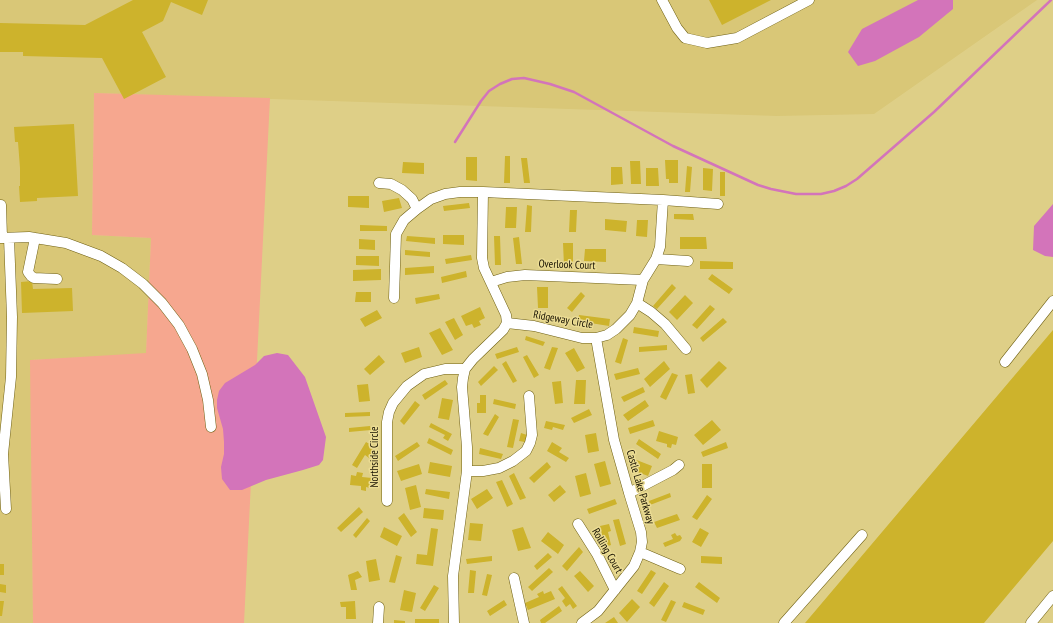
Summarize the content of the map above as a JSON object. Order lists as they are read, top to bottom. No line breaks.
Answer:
{"streets":{"street":["Overlook Court","Ridgeway Circle","Northside Circle","Castle Lake Parkway","Rolling Court"]},"crossings":[["Overlook Court","Ridgeway Circle"],["Ridgeway Circle","Castle Lake Parkway"],["Castle Lake Parkway","Rolling Court"]]}
